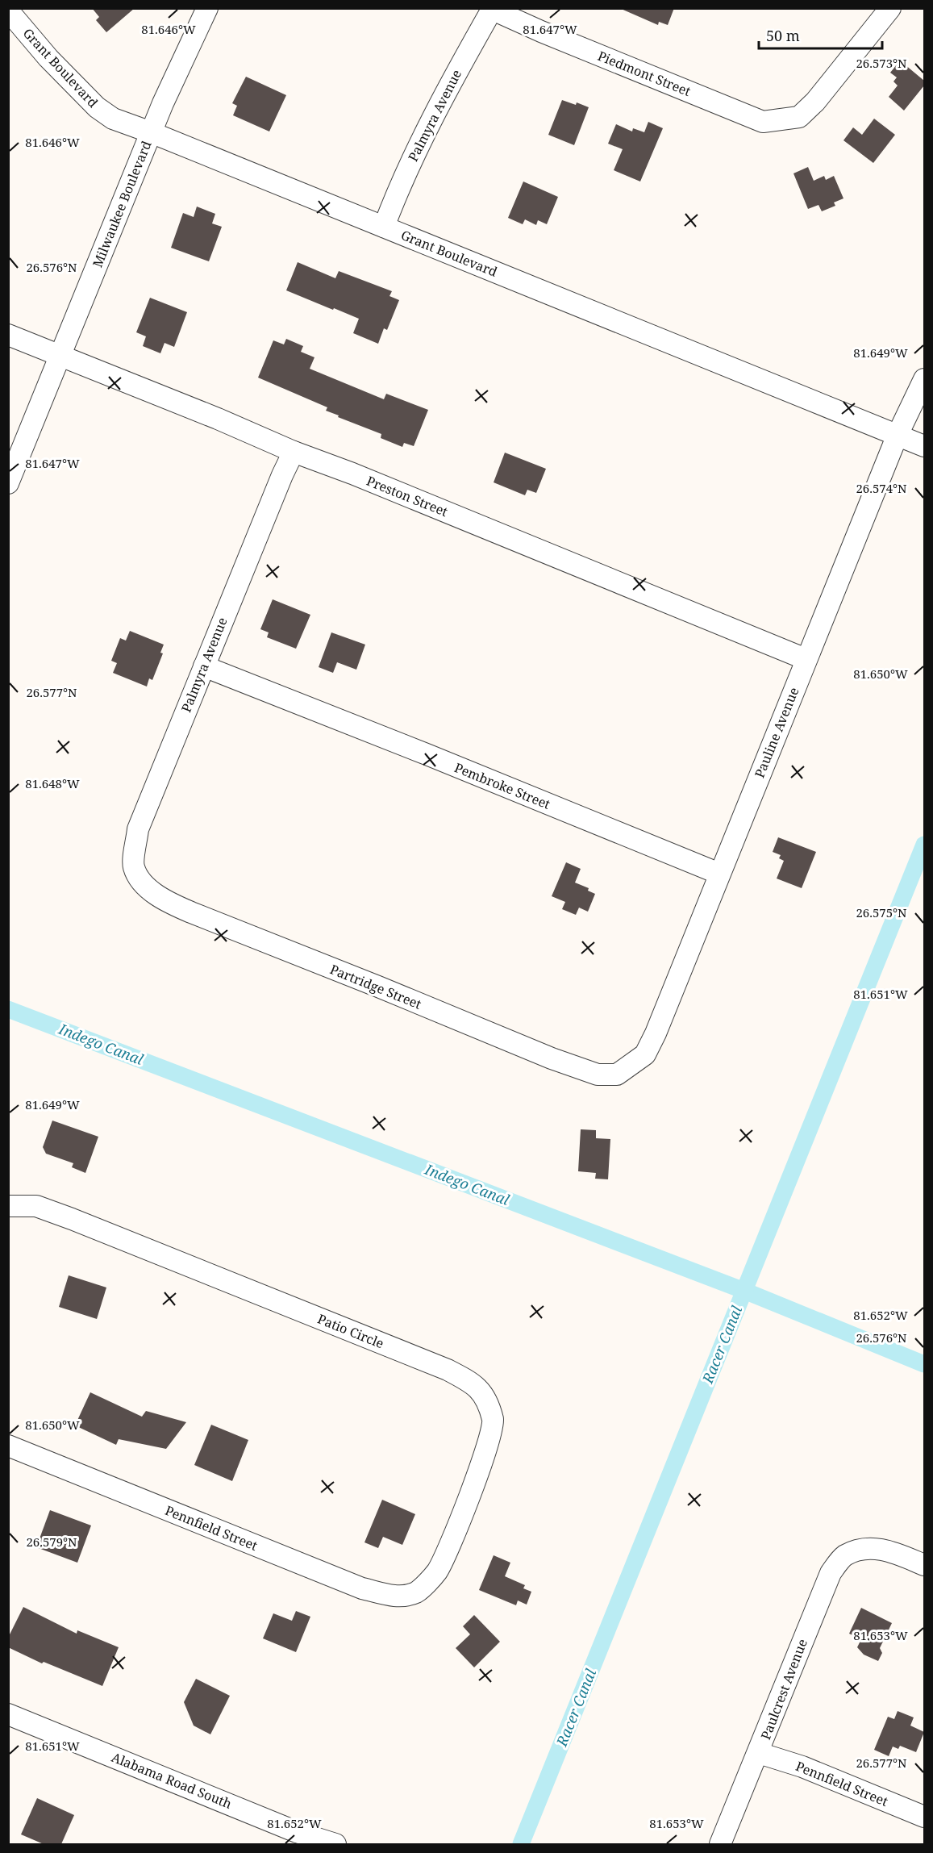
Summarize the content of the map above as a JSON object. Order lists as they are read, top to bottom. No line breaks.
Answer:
{"streets":{"street":["Grant Boulevard","Piedmont Street","Palmyra Avenue","Milwaukee Boulevard","Preston Street","Pauline Avenue","Pembroke Street","Partridge Street","Patio Circle","Pennfield Street","Paulcrest Avenue","Alabama Road South"]},"crossings":[["Grant Boulevard","Palmyra Avenue"],["Grant Boulevard","Milwaukee Boulevard"],["Grant Boulevard","Pauline Avenue"],["Piedmont Street","Palmyra Avenue"],["Palmyra Avenue","Preston Street"],["Palmyra Avenue","Pembroke Street"],["Palmyra Avenue","Partridge Street"],["Milwaukee Boulevard","Preston Street"],["Preston Street","Pauline Avenue"],["Pauline Avenue","Pembroke Street"],["Pauline Avenue","Partridge Street"],["Patio Circle","Pennfield Street"],["Pennfield Street","Paulcrest Avenue"]],"water":["Indego Canal","Racer Canal"],"scale_bar":"50 m","coordinates":["81.647°W","81.646°W","26.573°N","26.576°N","81.649°W","26.574°N","81.650°W","26.577°N","81.648°W","26.575°N","81.651°W","81.652°W","26.579°N","81.653°W"]}
